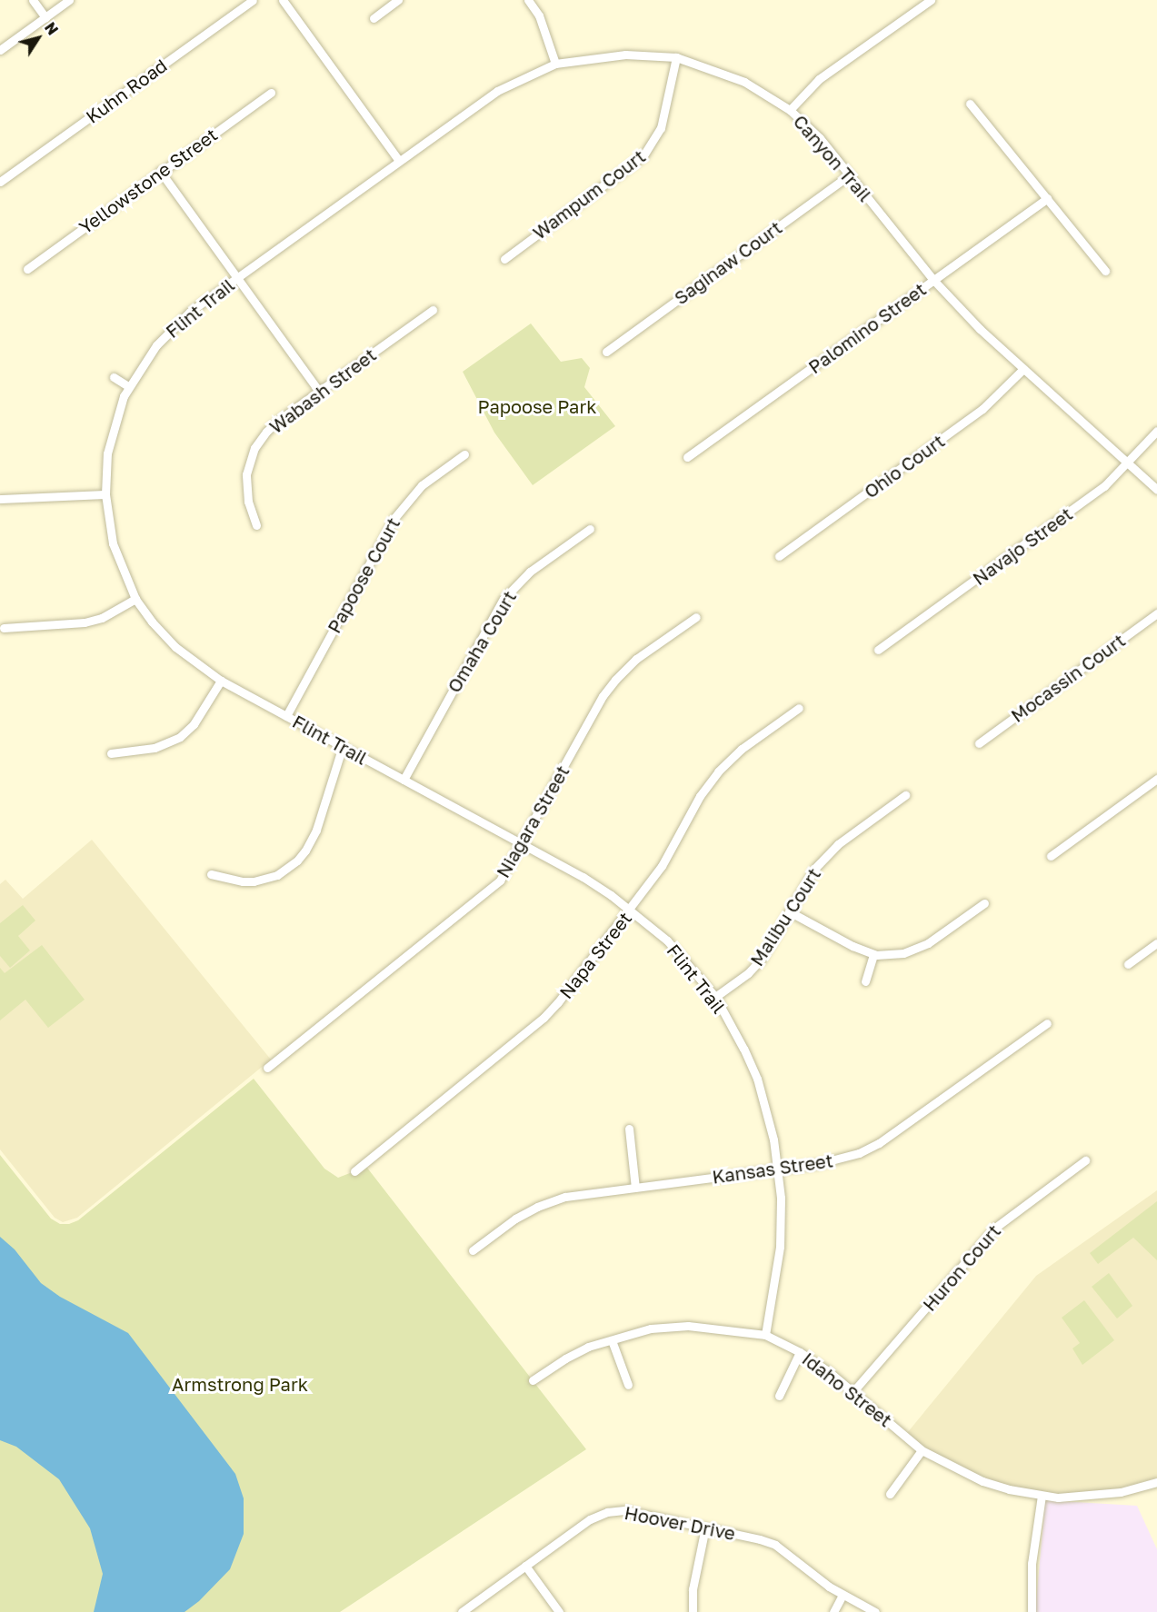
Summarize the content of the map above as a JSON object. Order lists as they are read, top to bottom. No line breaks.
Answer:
{"streets":{"street":["Kuhn Road","Canyon Trail","Yellowstone Street","Wampum Court","Saginaw Court","Flint Trail","Palomino Street","Wabash Street","Ohio Court","Navajo Street","Papoose Court","Omaha Court","Mocassin Court","Niagara Street","Malibu Court","Napa Street","Kansas Street","Huron Court","Idaho Street","Hoover Drive"]},"crossings":[["Canyon Trail","Wampum Court"],["Canyon Trail","Saginaw Court"],["Canyon Trail","Flint Trail"],["Canyon Trail","Palomino Street"],["Canyon Trail","Ohio Court"],["Canyon Trail","Navajo Street"],["Flint Trail","Papoose Court"],["Flint Trail","Omaha Court"],["Flint Trail","Niagara Street"],["Flint Trail","Malibu Court"],["Flint Trail","Napa Street"],["Flint Trail","Kansas Street"],["Flint Trail","Idaho Street"],["Huron Court","Idaho Street"]],"parks":["Papoose Park","Armstrong Park"],"north":"top right"}
